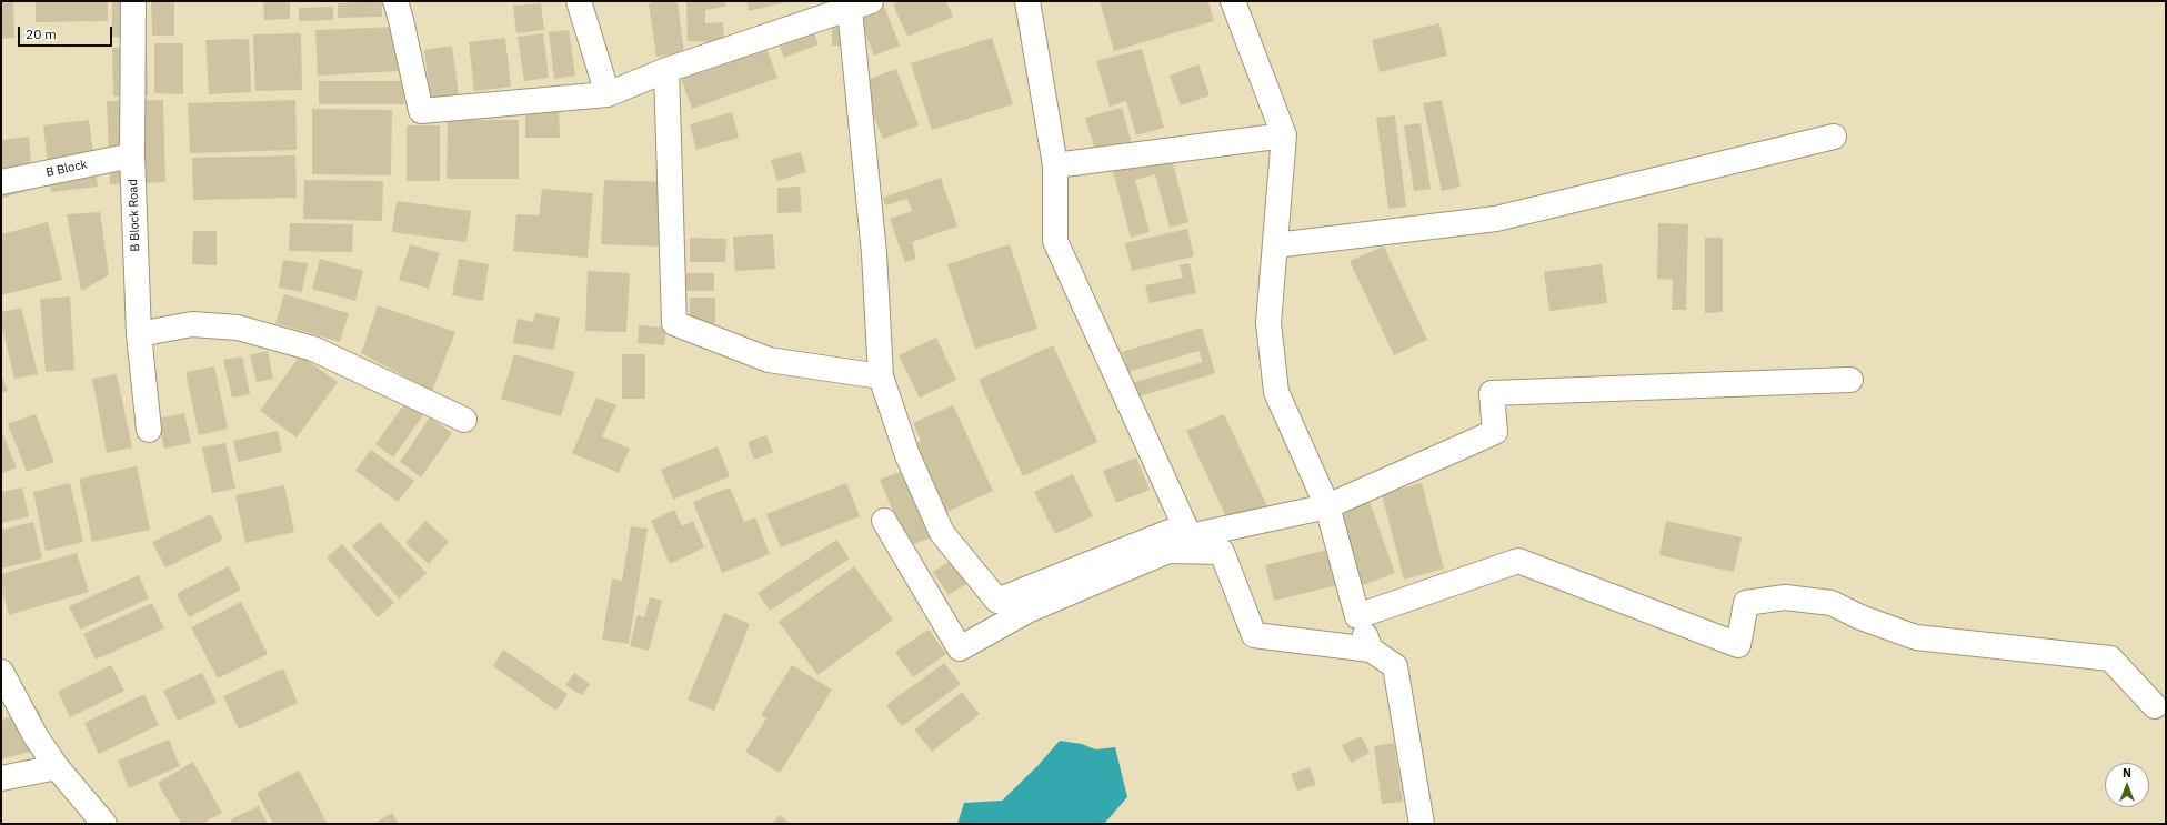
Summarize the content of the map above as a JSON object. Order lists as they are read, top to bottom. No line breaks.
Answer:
{"streets":{"street":["B Block","B Block Road"]},"crossings":[["B Block","B Block Road"]],"scale_bar":"20 m","north":"top"}
